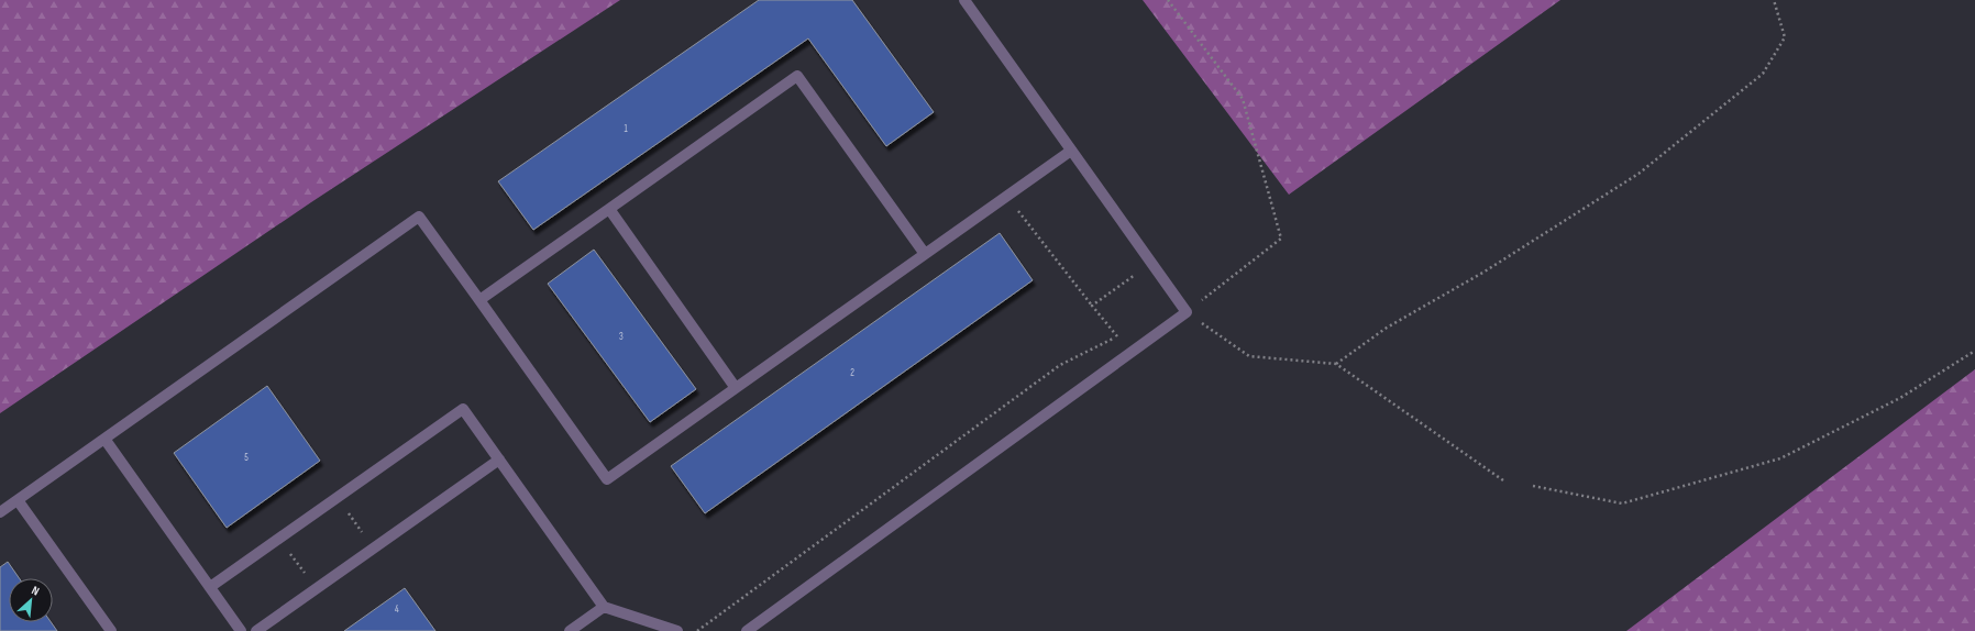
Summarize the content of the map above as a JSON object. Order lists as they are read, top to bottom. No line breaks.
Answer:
{"house_numbers":["1","3","2","5","4"],"north":"top right"}
